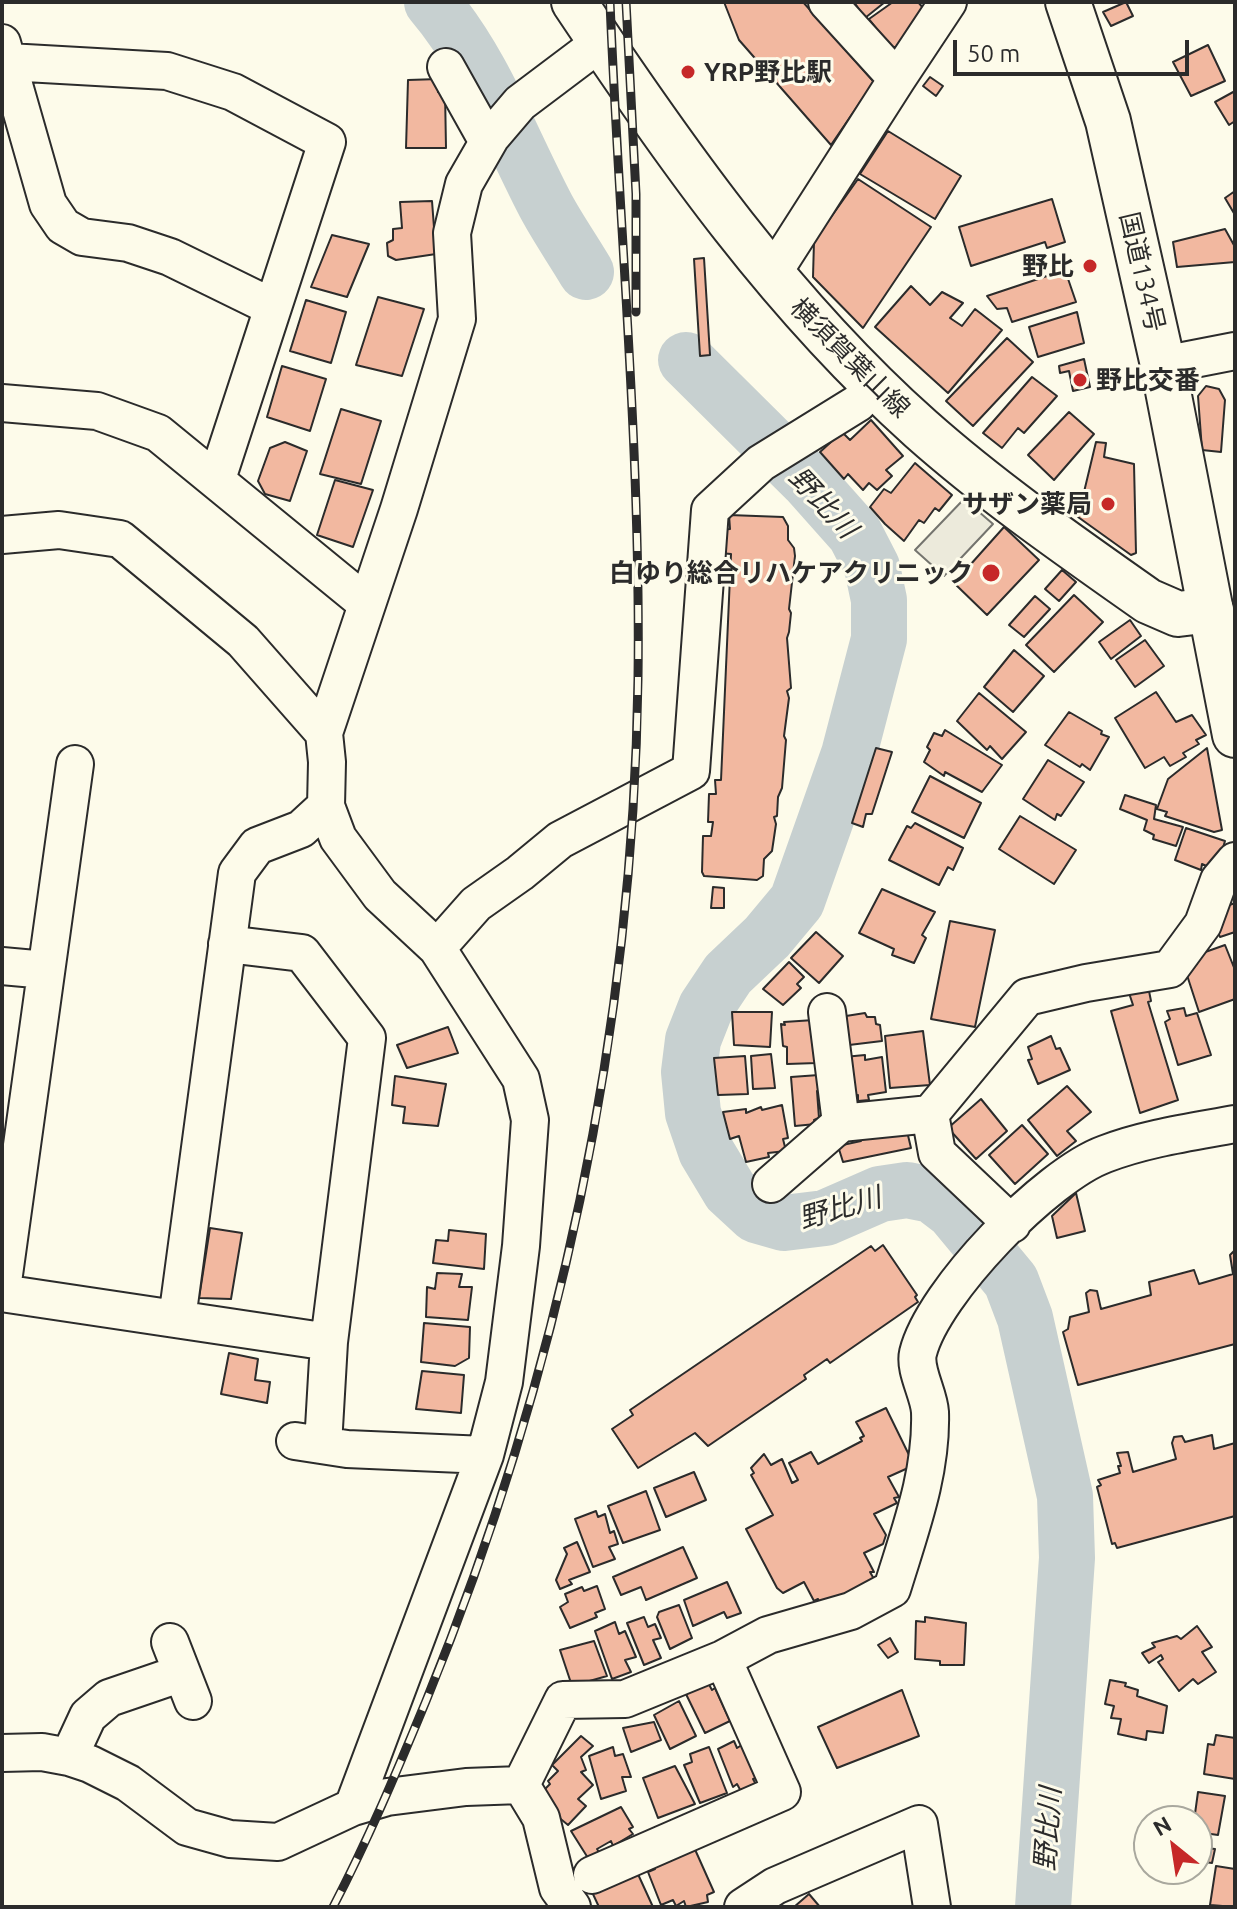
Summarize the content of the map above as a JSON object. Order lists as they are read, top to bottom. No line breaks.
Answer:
{"streets":{"main road":["国道134号","横須賀葉山線"]},"crossings":[["国道134号","横須賀葉山線"]],"water":["野比川"],"places":["YRP野比駅","野比","野比交番","サザン薬局","白ゆり総合リハケアクリニック"],"scale_bar":"50 m","north":"top left"}
